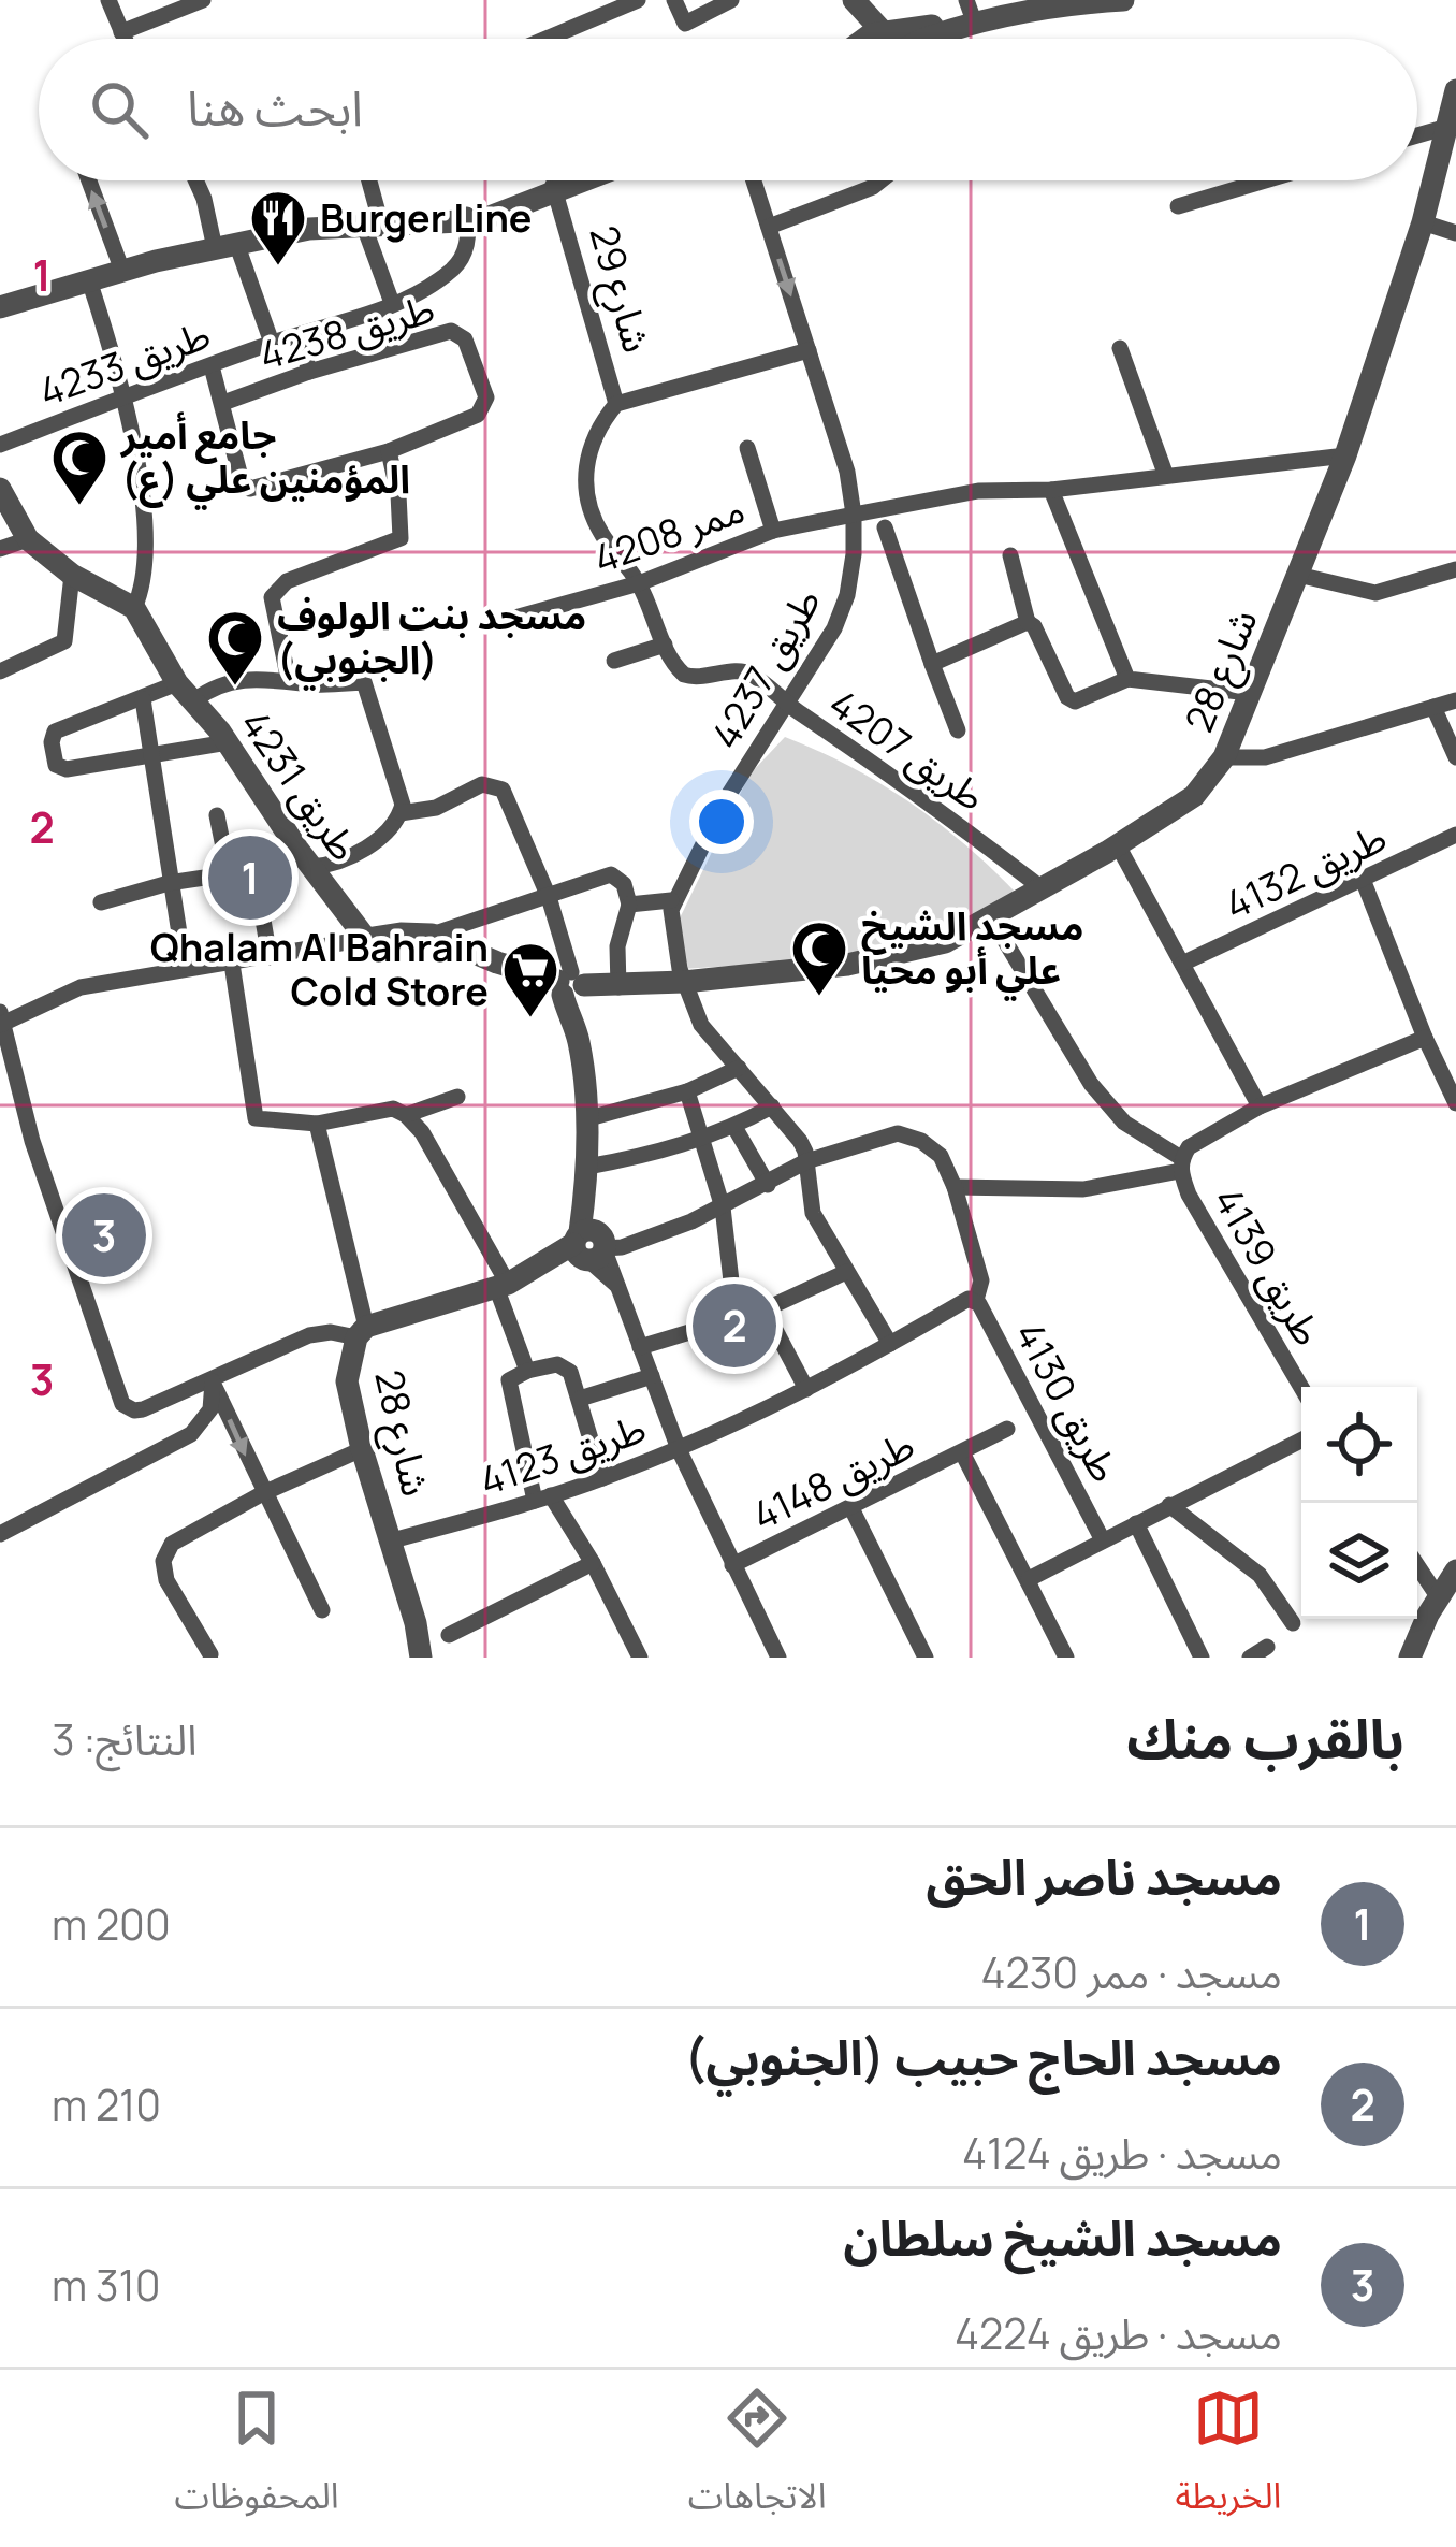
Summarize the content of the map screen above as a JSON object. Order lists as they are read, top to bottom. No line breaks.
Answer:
{"streets":{"street":["شارع 29","طريق 4238","طريق 4233","ممر 4208","طريق 4237","شارع 28","طريق 4207","طريق 4231","طريق 4132","طريق 4139","طريق 4130","طريق 4123","طريق 4148"]},"crossings":[["شارع 29","طريق 4233"],["طريق 4238","طريق 4233"],["ممر 4208","طريق 4237"],["ممر 4208","شارع 28"],["طريق 4237","طريق 4207"],["شارع 28","طريق 4207"],["شارع 28","طريق 4139"],["شارع 28","طريق 4123"],["طريق 4130","طريق 4123"],["طريق 4123","طريق 4148"]],"places":{"restaurant":["Burger Line"],"mosque":["جامع أمير المؤمنين علي (ع)","مسجد بنت الولوف (الجنوبي)","مسجد الشيخ علي أبو محيا"],"supermarket":["Qhalam Al Bahrain Cold Store"]},"page":{"search":"ابحث هنا","pins":["1","3","2"],"heading":["بالقرب منك","النتائج: 3"],"list":[{"mark":"1","name":"مسجد ناصر الحق","note":"مسجد · ممر 4230","value":"200 m"},{"mark":"2","name":"مسجد الحاج حبيب (الجنوبي)","note":"مسجد · طريق 4124","value":"210 m"},{"mark":"3","name":"مسجد الشيخ سلطان","note":"مسجد · طريق 4224","value":"310 m"}],"nav":["الخريطة","الاتجاهات","المحفوظات"]},"grid":{"rows":["1","2","3"]}}
